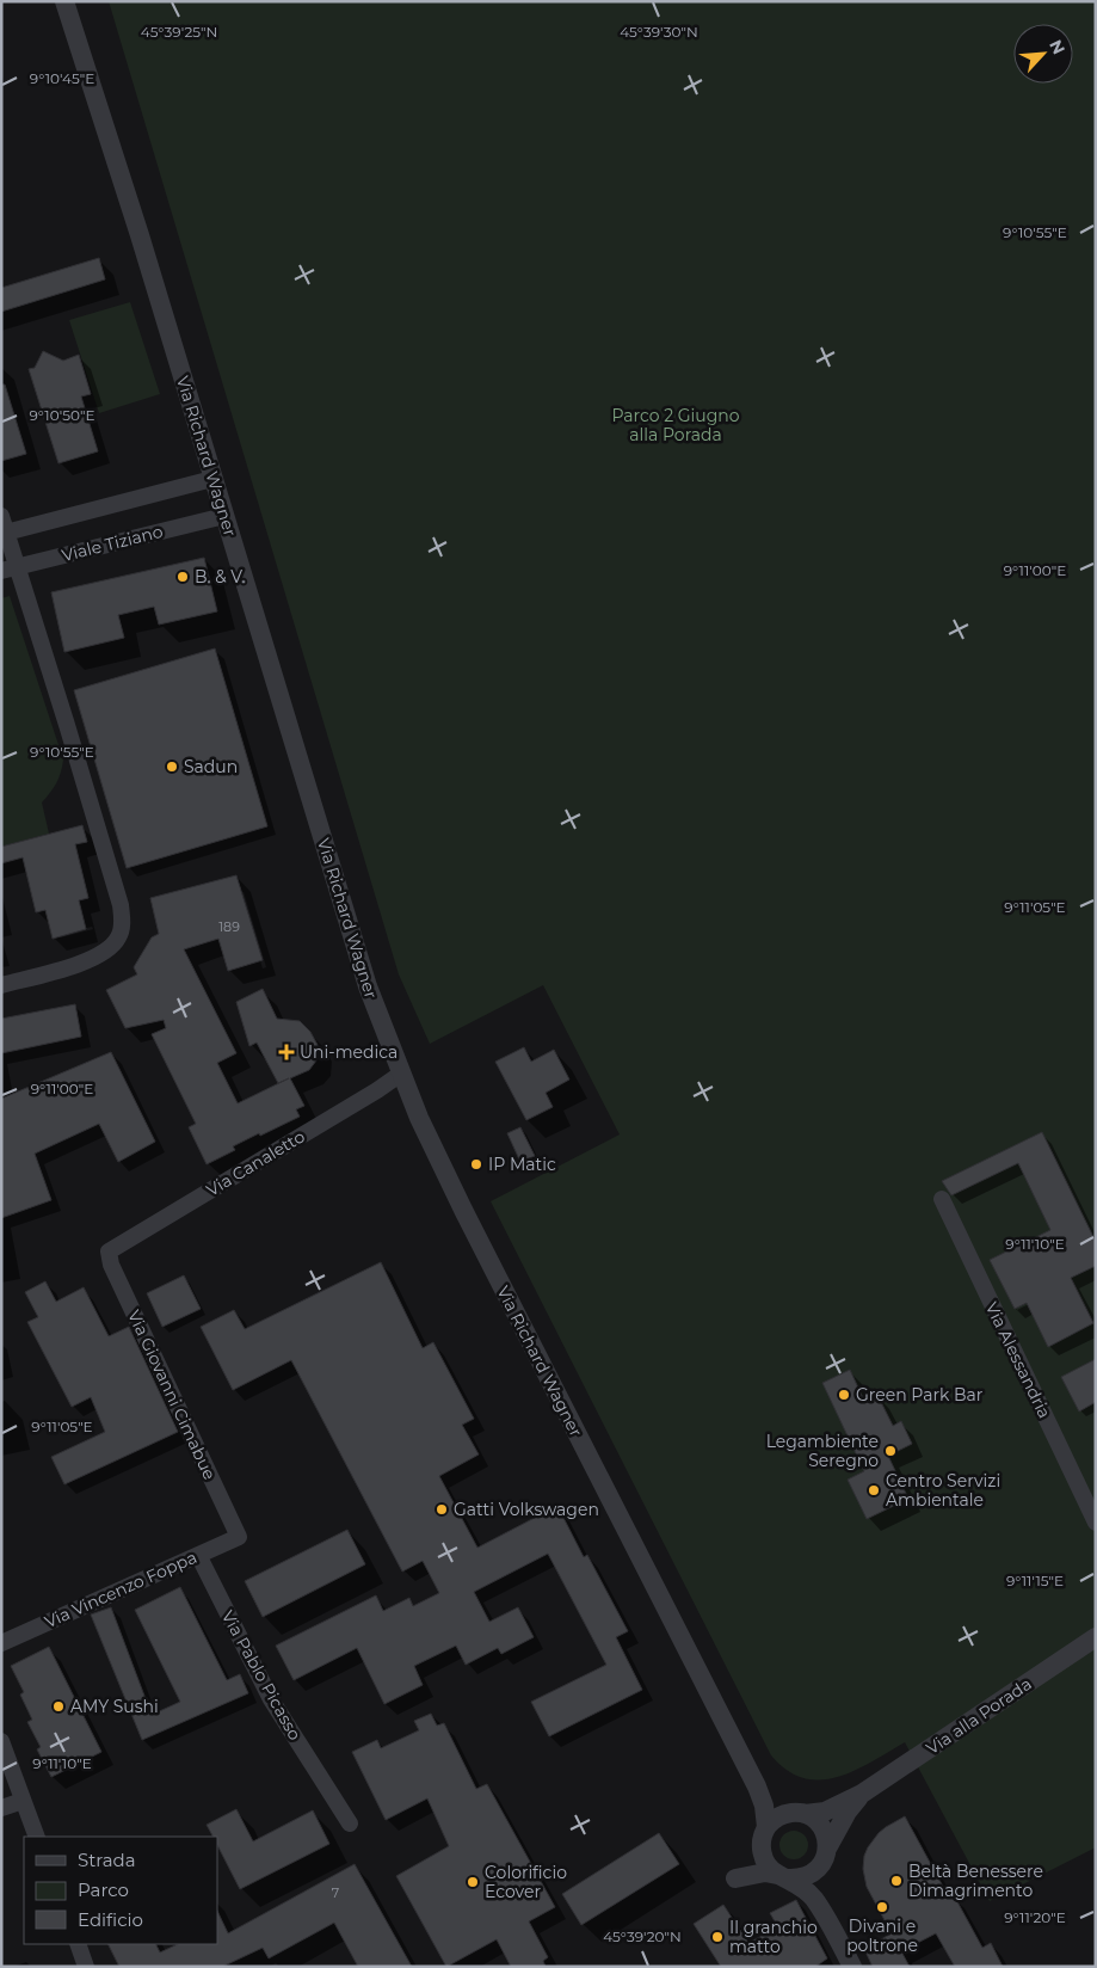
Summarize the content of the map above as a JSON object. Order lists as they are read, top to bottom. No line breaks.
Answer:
{"streets":{"street":["Via Richard Wagner","Viale Tiziano","Via Canaletto","Via Alessandria","Via Giovanni Cimabue","Via Vincenzo Foppa","Via Pablo Picasso","Via alla Porada"]},"crossings":[["Via Richard Wagner","Viale Tiziano"],["Via Richard Wagner","Via Canaletto"],["Via Richard Wagner","Via alla Porada"],["Via Canaletto","Via Giovanni Cimabue"],["Via Giovanni Cimabue","Via Vincenzo Foppa"],["Via Vincenzo Foppa","Via Pablo Picasso"]],"parks":["Parco 2 Giugno alla Porada"],"places":{"other":["B. & V.","Sadun","IP Matic","Green Park Bar","Legambiente Seregno","Centro Servizi Ambientale","Gatti Volkswagen","AMY Sushi","Beltà Benessere Dimagrimento","Colorificio Ecover","Divani e poltrone","Il granchio matto"],"health":["Uni-medica"]},"house_numbers":["189","7"],"legend":["Strada","Parco","Edificio"],"north":"top right","coordinates":["45°39'25\"N","45°39'30\"N","9°10'45\"E","9°10'55\"E","9°10'50\"E","9°11'00\"E","9°11'05\"E","9°11'10\"E","9°11'15\"E","9°11'20\"E","45°39'20\"N"]}
